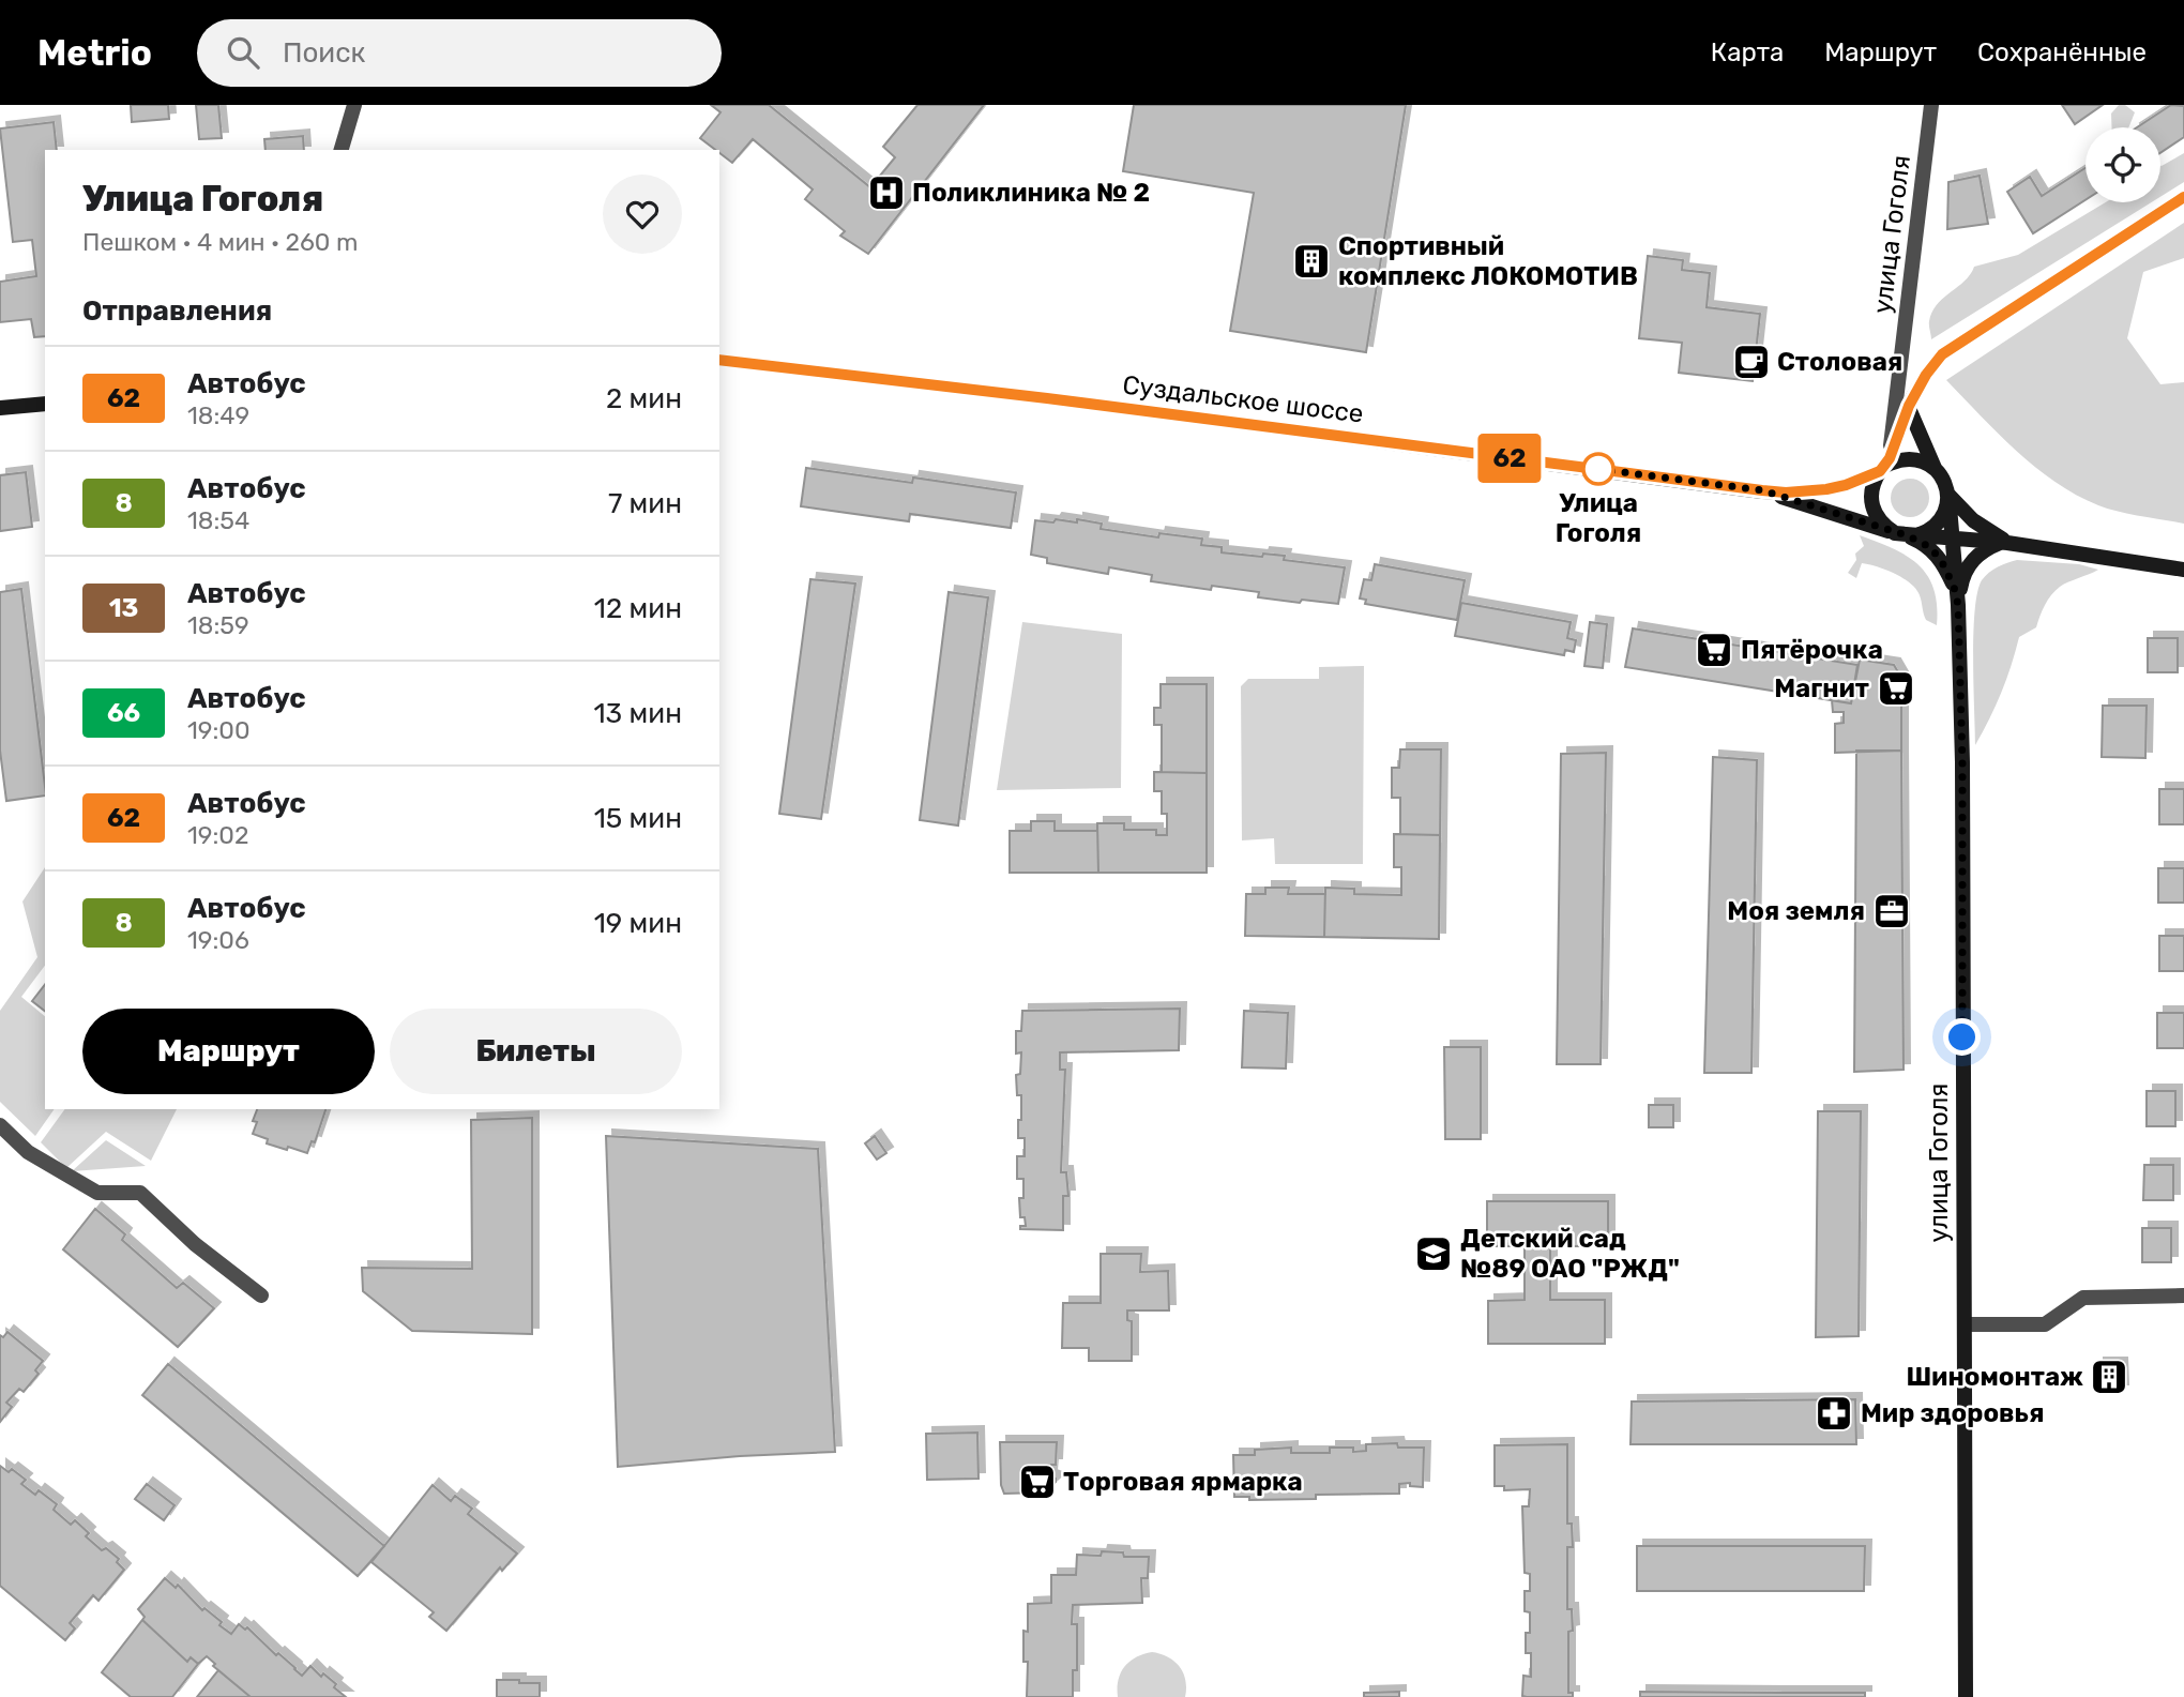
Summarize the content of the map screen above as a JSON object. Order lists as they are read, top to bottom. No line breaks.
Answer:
{"streets":{"main road":["улица Гоголя","Суздальское шоссе"]},"crossings":[["улица Гоголя","Суздальское шоссе"]],"places":{"hospital":["Поликлиника № 2"],"building":["Спортивный комплекс ЛОКОМОТИВ","Шиномонтаж"],"cafe":["Столовая"],"other":["Улица Гоголя"],"supermarket":["Пятёрочка","Магнит","Торговая ярмарка"],"office":["Моя земля"],"school or university":["Детский сад №89 ОАО \"РЖД\""],"pharmacy":["Мир здоровья"]},"lines":["bus line 62"],"page":{"header":"Metrio","search":"Поиск","nav":["Карта","Маршрут","Сохранённые"],"on_map":"62","heading":[["Улица Гоголя","Пешком · 4 мин · 260 m"],"Отправления"],"list":[{"mark":"62","name":"Автобус","note":"18:49","value":"2 мин"},{"mark":"8","name":"Автобус","note":"18:54","value":"7 мин"},{"mark":"13","name":"Автобус","note":"18:59","value":"12 мин"},{"mark":"66","name":"Автобус","note":"19:00","value":"13 мин"},{"mark":"62","name":"Автобус","note":"19:02","value":"15 мин"},{"mark":"8","name":"Автобус","note":"19:06","value":"19 мин"}],"buttons":["Маршрут","Билеты"]}}
